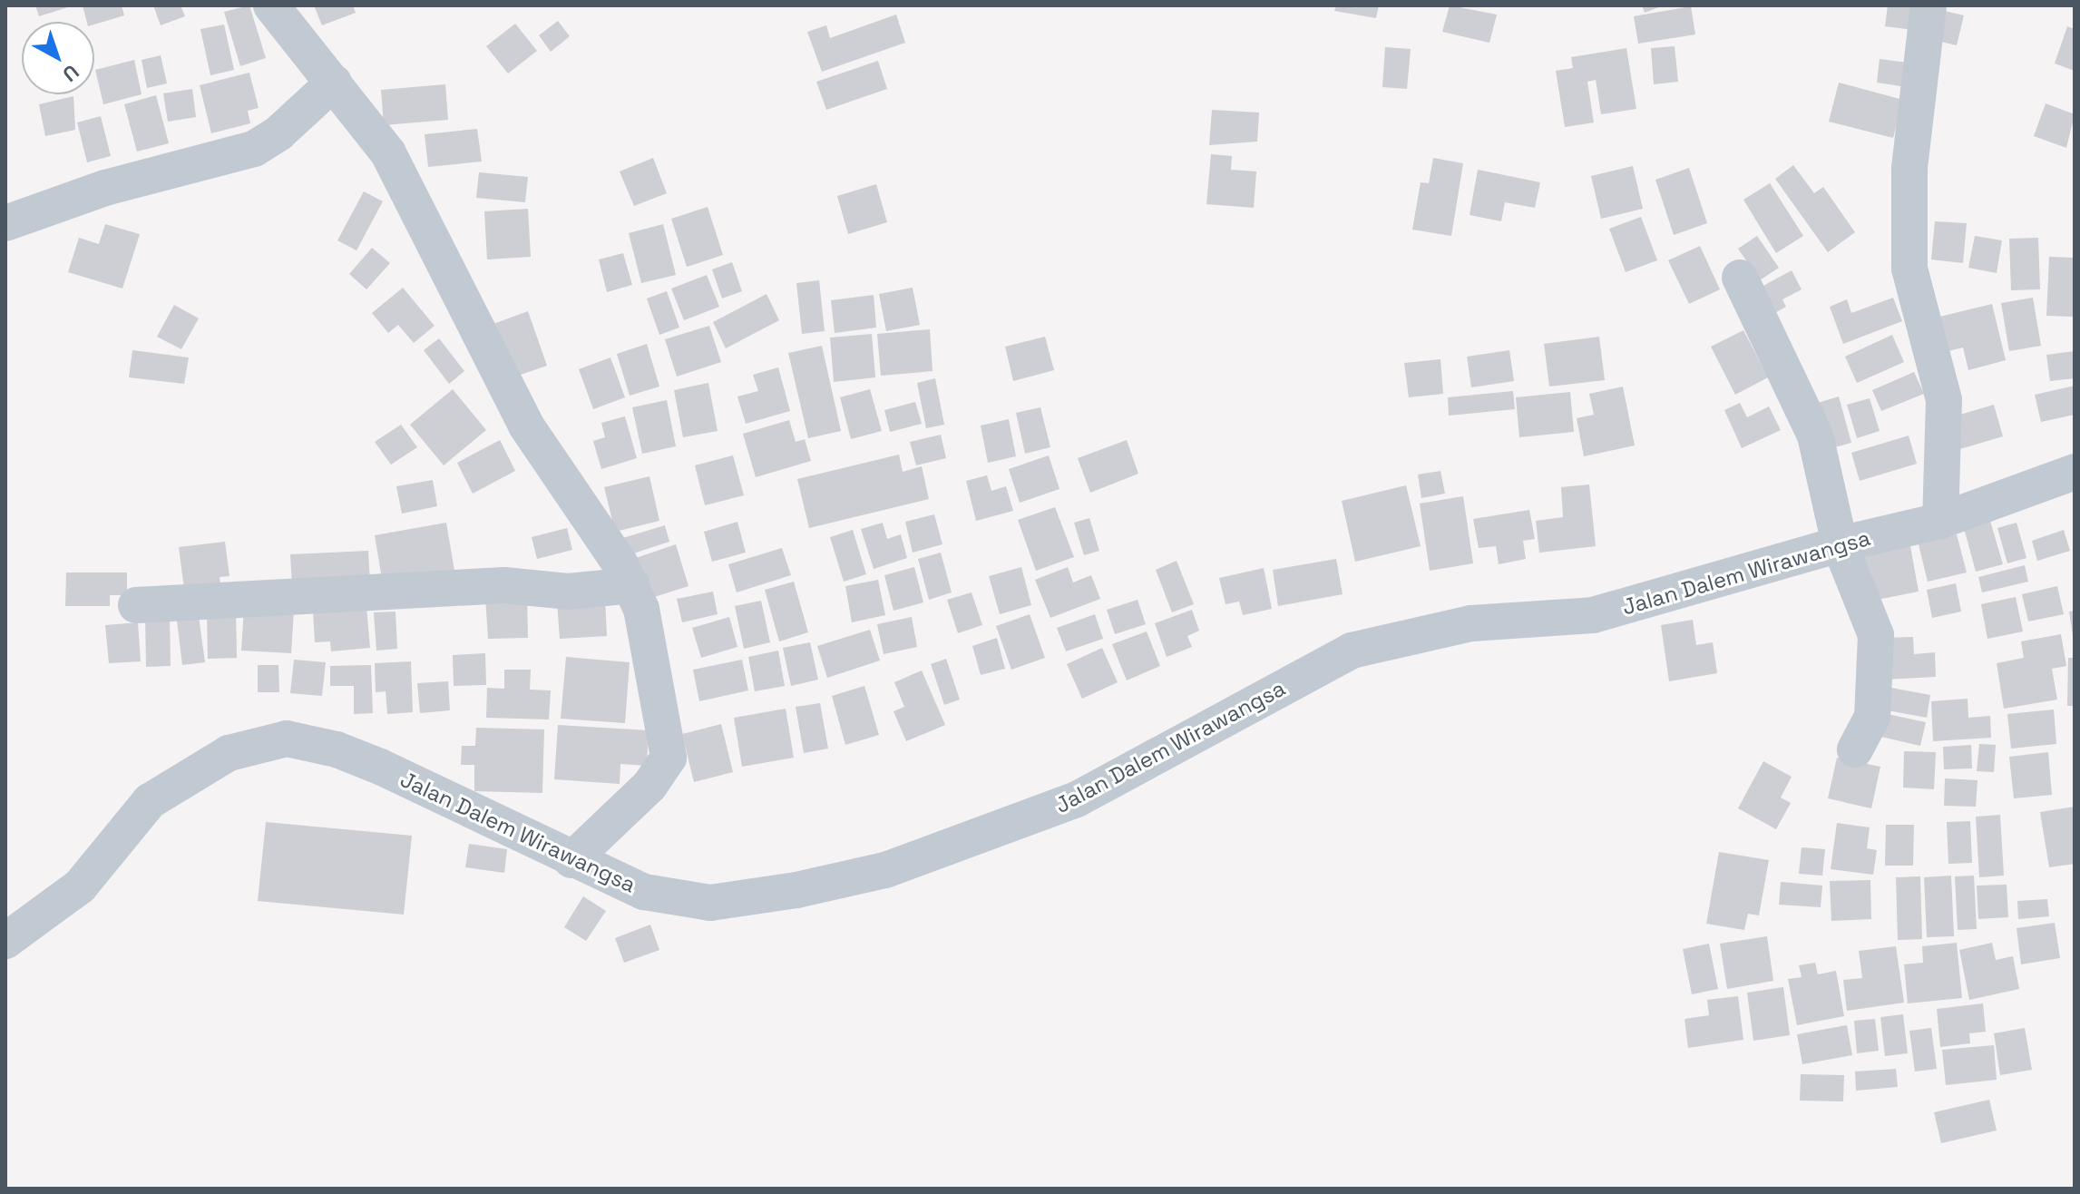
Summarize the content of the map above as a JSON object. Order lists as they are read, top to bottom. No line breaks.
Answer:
{"streets":{"street":["Jalan Dalem Wirawangsa"]},"north":"bottom right"}
